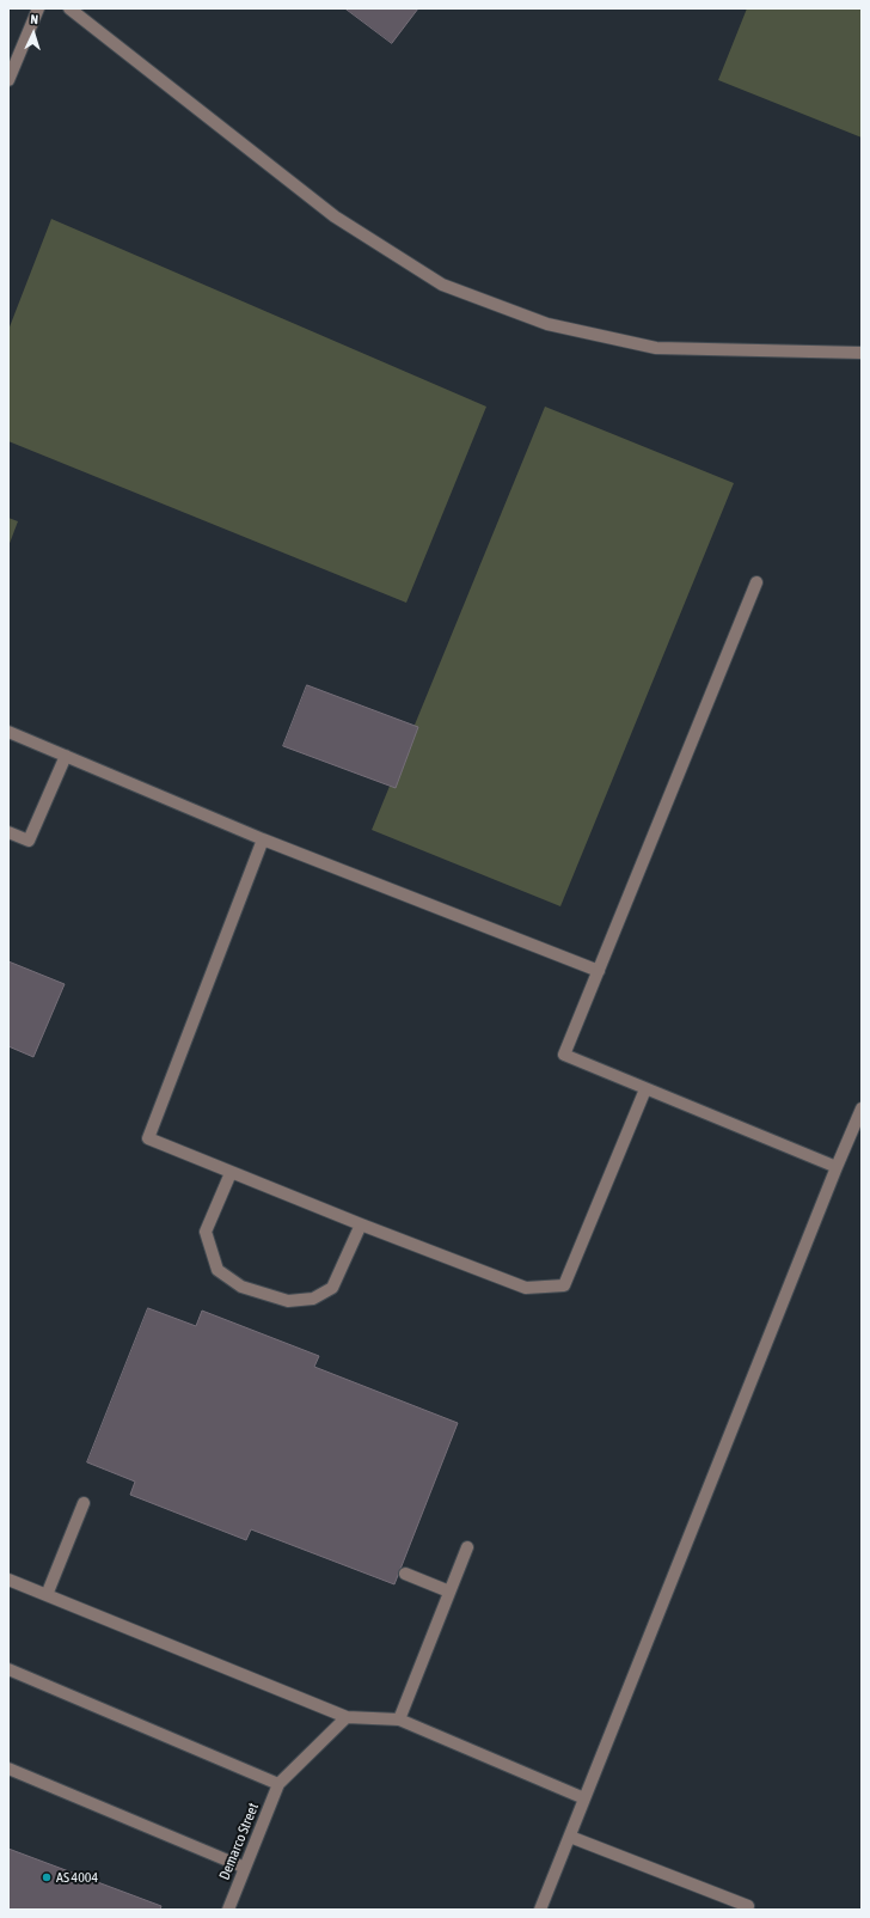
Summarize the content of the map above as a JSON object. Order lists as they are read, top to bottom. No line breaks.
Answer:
{"streets":{"street":["Demarco Street"]},"places":["AS 4004"],"north":"top"}
